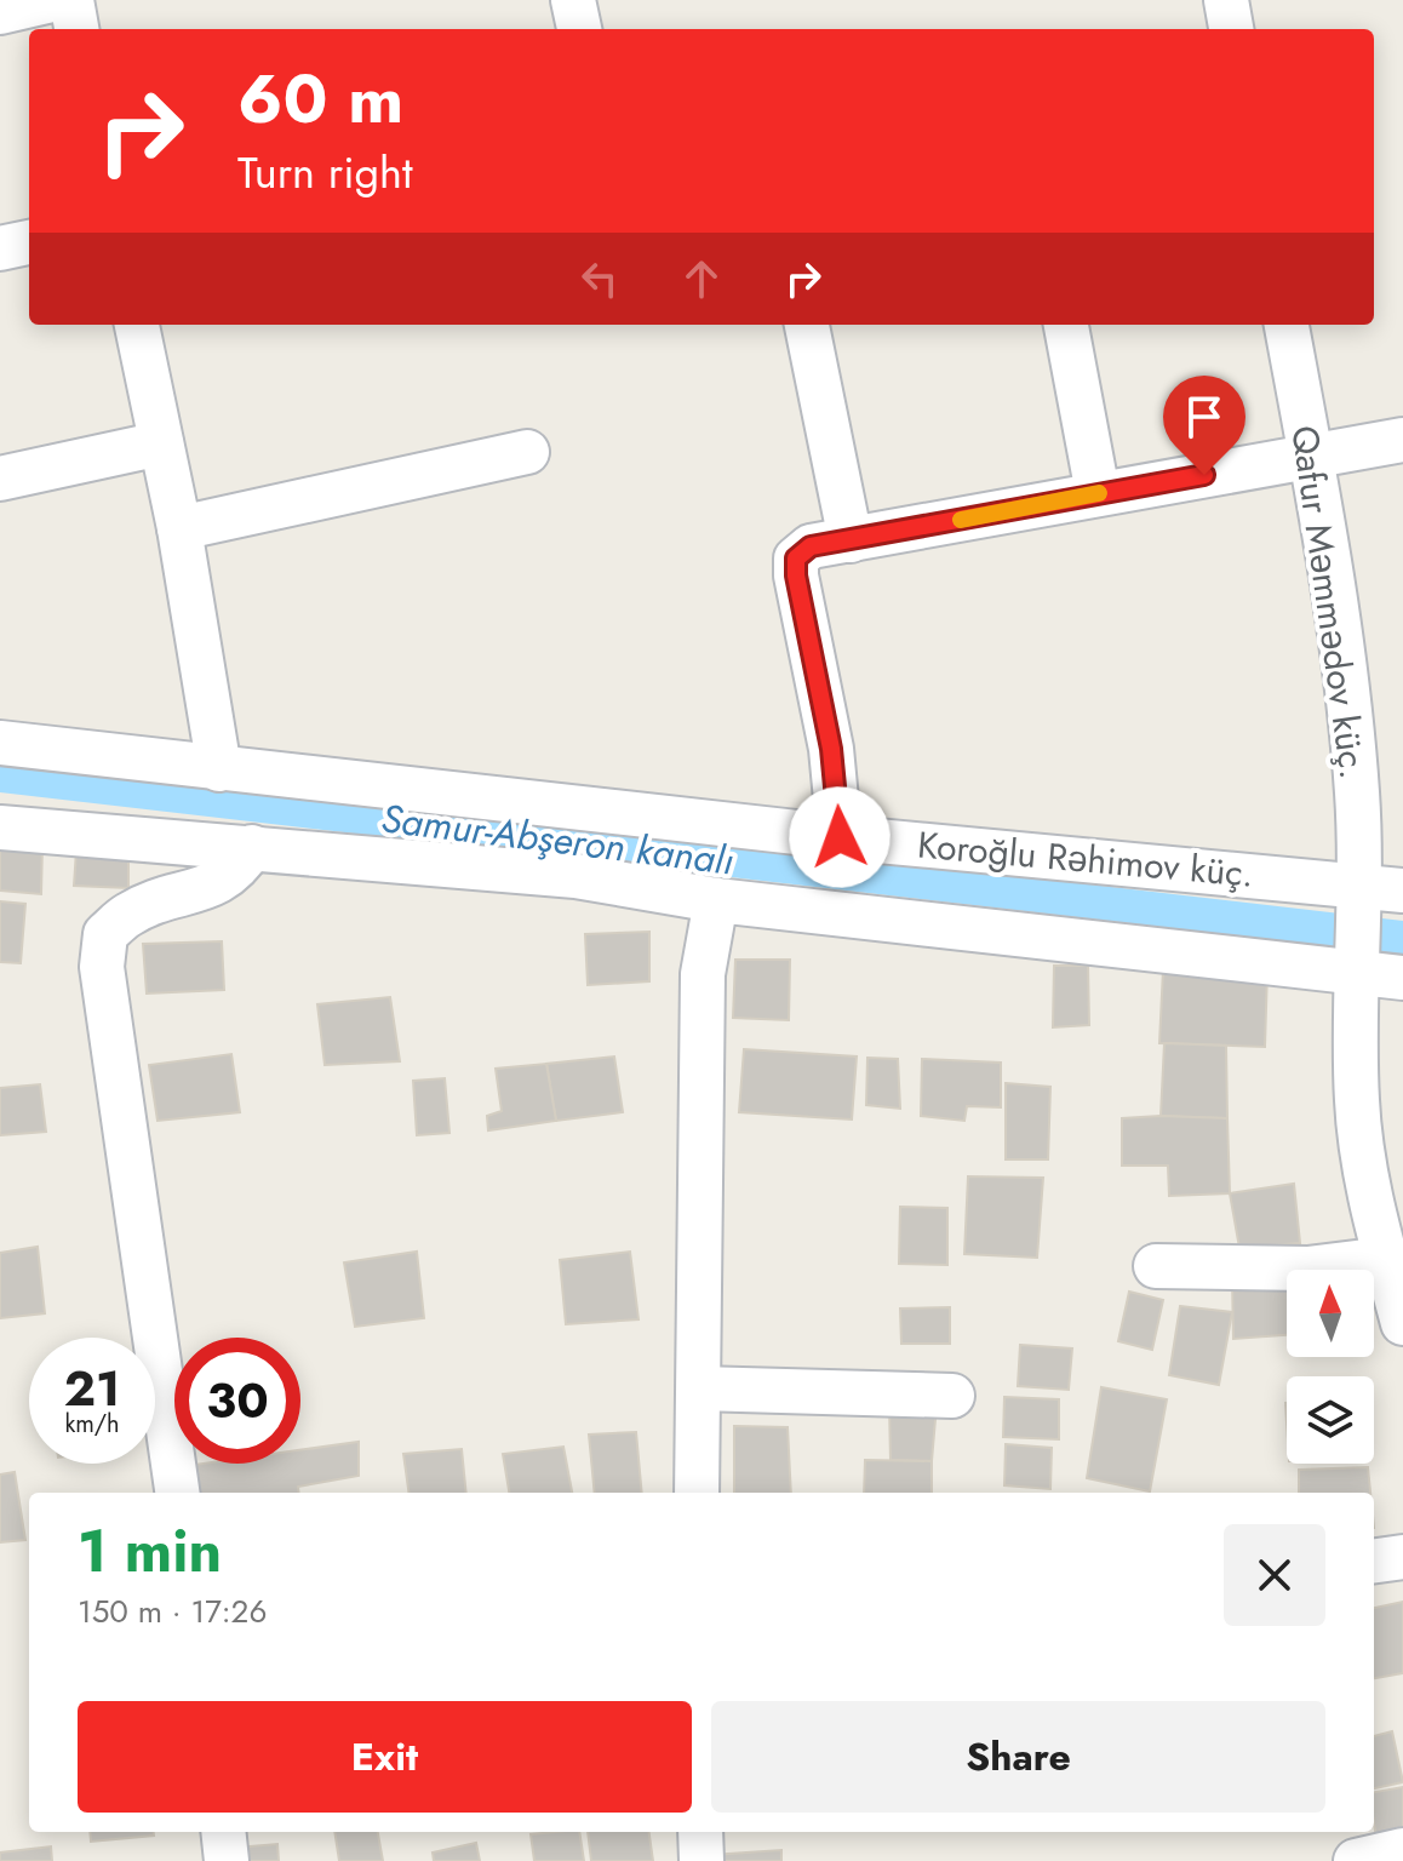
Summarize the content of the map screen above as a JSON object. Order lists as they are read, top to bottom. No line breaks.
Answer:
{"streets":{"street":["Qafur Məmmədov küç.","Koroğlu Rəhimov küç."]},"crossings":[["Qafur Məmmədov küç.","Koroğlu Rəhimov küç."]],"water":["Samur-Abşeron kanalı"],"north":"top","page":{"turn":["60 m","Turn right"],"speed":"21 km/h","limit":"30","heading":["1 min","150 m · 17:26"],"buttons":["Exit","Share"]}}
